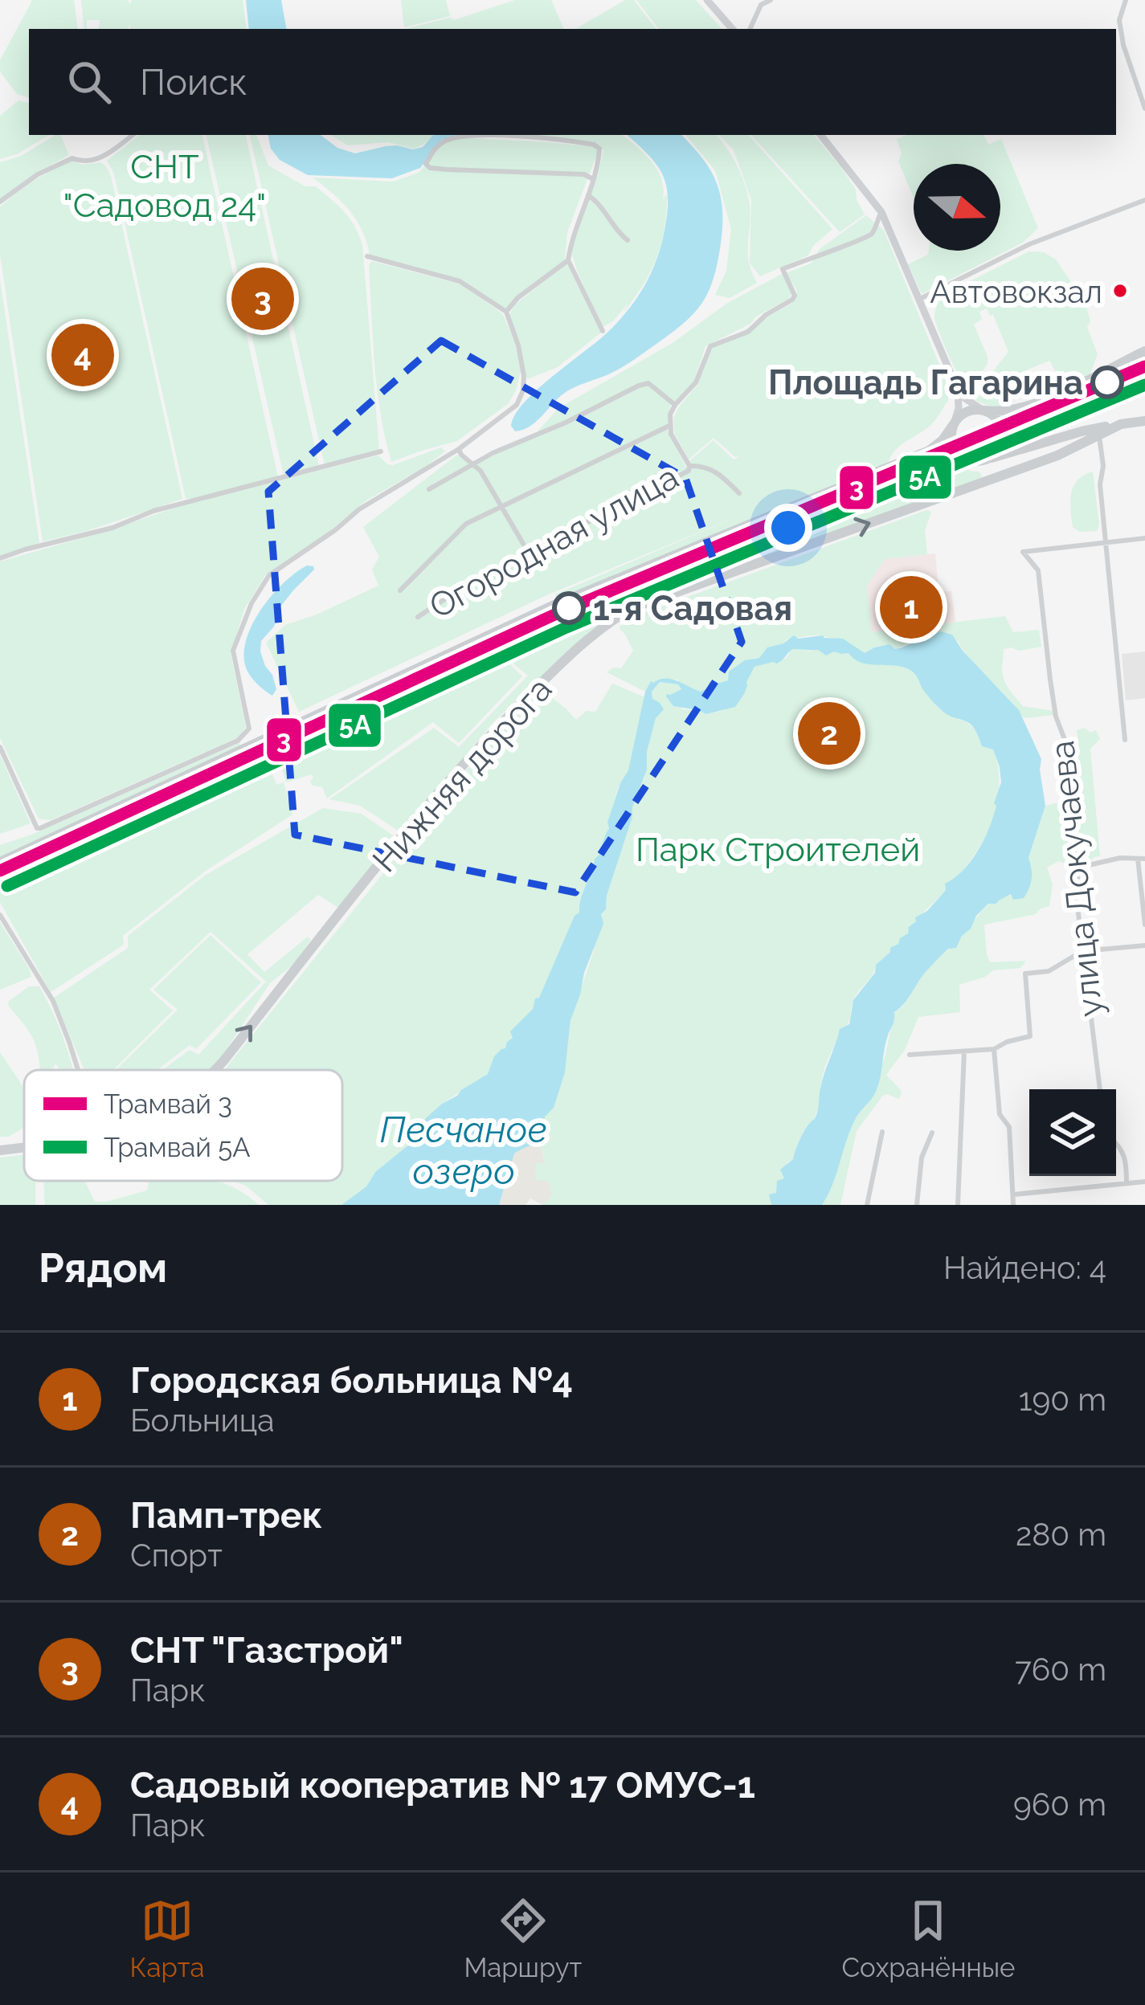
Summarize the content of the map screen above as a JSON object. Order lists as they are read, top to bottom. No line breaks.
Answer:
{"streets":{"main road":["Нижняя дорога"],"street":["Огородная улица","улица Докучаева"]},"water":["Песчаное озеро"],"parks":["СНТ \"Садовод 24\"","Парк Строителей"],"places":["Автовокзал","Площадь Гагарина","1-я Садовая"],"lines":["tram line 3","tram line 5А"],"legend":["Трамвай 3","Трамвай 5А"],"north":"right","page":{"search":"Поиск","pins":["3","4","1","2"],"heading":["Рядом","Найдено: 4"],"list":[{"mark":"1","name":"Городская больница №4","note":"Больница","value":"190 m"},{"mark":"2","name":"Памп-трек","note":"Спорт","value":"280 m"},{"mark":"3","name":"СНТ \"Газстрой\"","note":"Парк","value":"760 m"},{"mark":"4","name":"Садовый кооператив № 17 ОМУС-1","note":"Парк","value":"960 m"}],"nav":["Карта","Маршрут","Сохранённые"]}}
